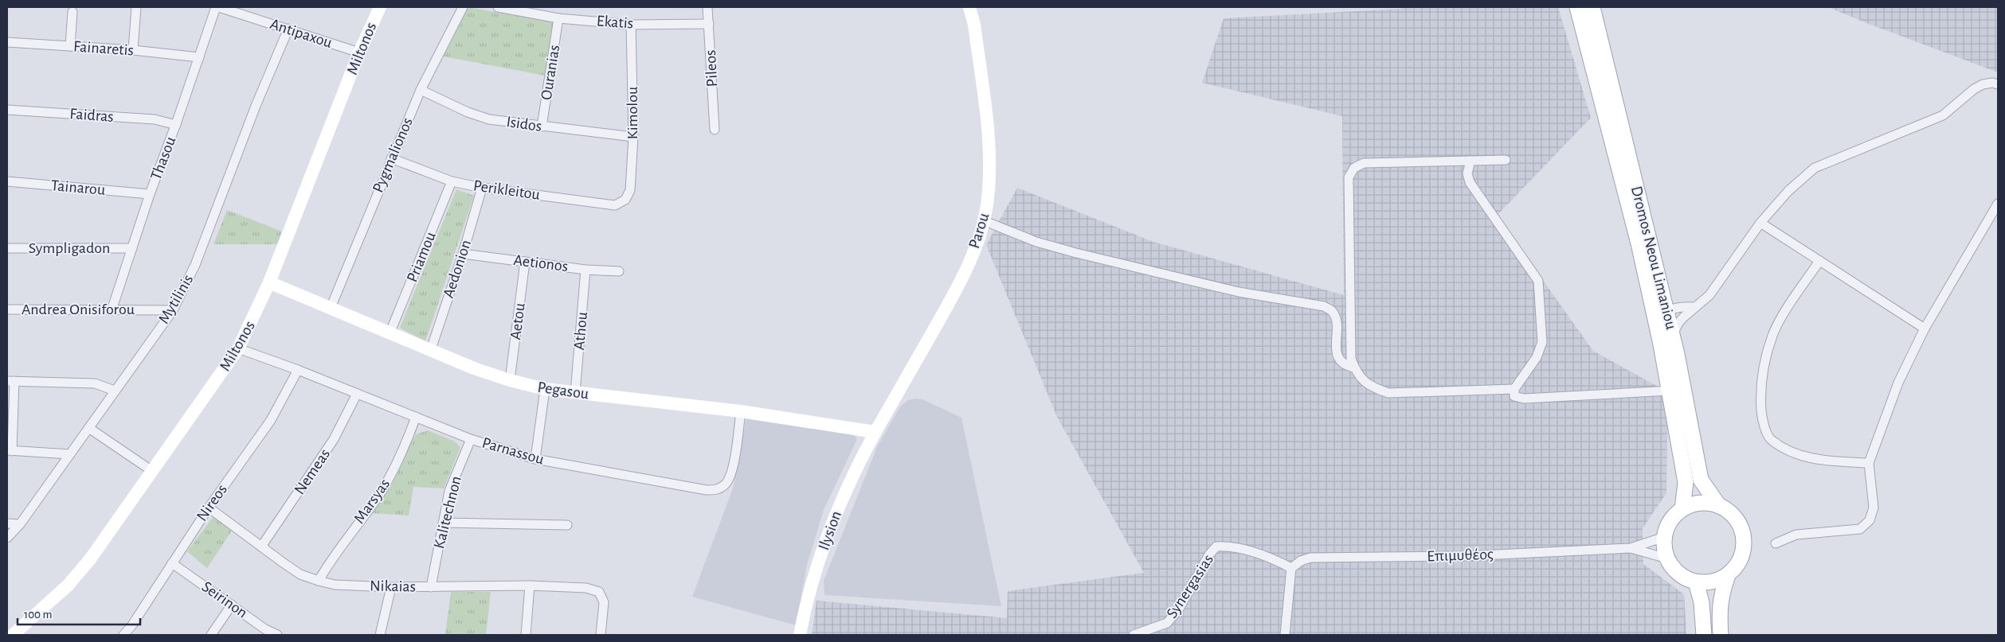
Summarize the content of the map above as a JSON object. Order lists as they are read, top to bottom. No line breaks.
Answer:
{"streets":{"main road":["Dromos Neou Limaniou"],"street":["Ekatis","Antipaxou","Fainaretis","Miltonos","Pileos","Ouranias","Kimolou","Faidras","Isidos","Pygmalionos","Thasou","Tainarou","Perikleitou","Parou","Sympligadon","Priamou","Aetionos","Aedonion","Mytilinis","Andrea Onisiforou","Aetou","Athou","Pegasou","Parnassou","Nemeas","Marsyas","Nireos","Kalitechnon","Ilysion","Επιμυθέος","Nikaias","Synergasias","Seirinon"]},"crossings":[["Ekatis","Pileos"],["Ekatis","Ouranias"],["Ekatis","Kimolou"],["Antipaxou","Miltonos"],["Antipaxou","Mytilinis"],["Fainaretis","Thasou"],["Miltonos","Pegasou"],["Miltonos","Parnassou"],["Ouranias","Isidos"],["Kimolou","Isidos"],["Kimolou","Perikleitou"],["Faidras","Thasou"],["Isidos","Pygmalionos"],["Pygmalionos","Perikleitou"],["Pygmalionos","Pegasou"],["Thasou","Tainarou"],["Thasou","Sympligadon"],["Thasou","Andrea Onisiforou"],["Perikleitou","Priamou"],["Perikleitou","Aedonion"],["Parou","Pegasou"],["Parou","Ilysion"],["Priamou","Pegasou"],["Aetionos","Aedonion"],["Aetionos","Aetou"],["Aetionos","Athou"],["Aedonion","Pegasou"],["Mytilinis","Andrea Onisiforou"],["Aetou","Pegasou"],["Athou","Pegasou"],["Pegasou","Parnassou"],["Pegasou","Ilysion"],["Parnassou","Nemeas"],["Parnassou","Marsyas"],["Parnassou","Nireos"],["Parnassou","Kalitechnon"],["Nemeas","Nikaias"],["Marsyas","Nikaias"],["Nireos","Nikaias"],["Nireos","Seirinon"],["Kalitechnon","Nikaias"],["Επιμυθέος","Synergasias"]],"scale_bar":"100 m"}
